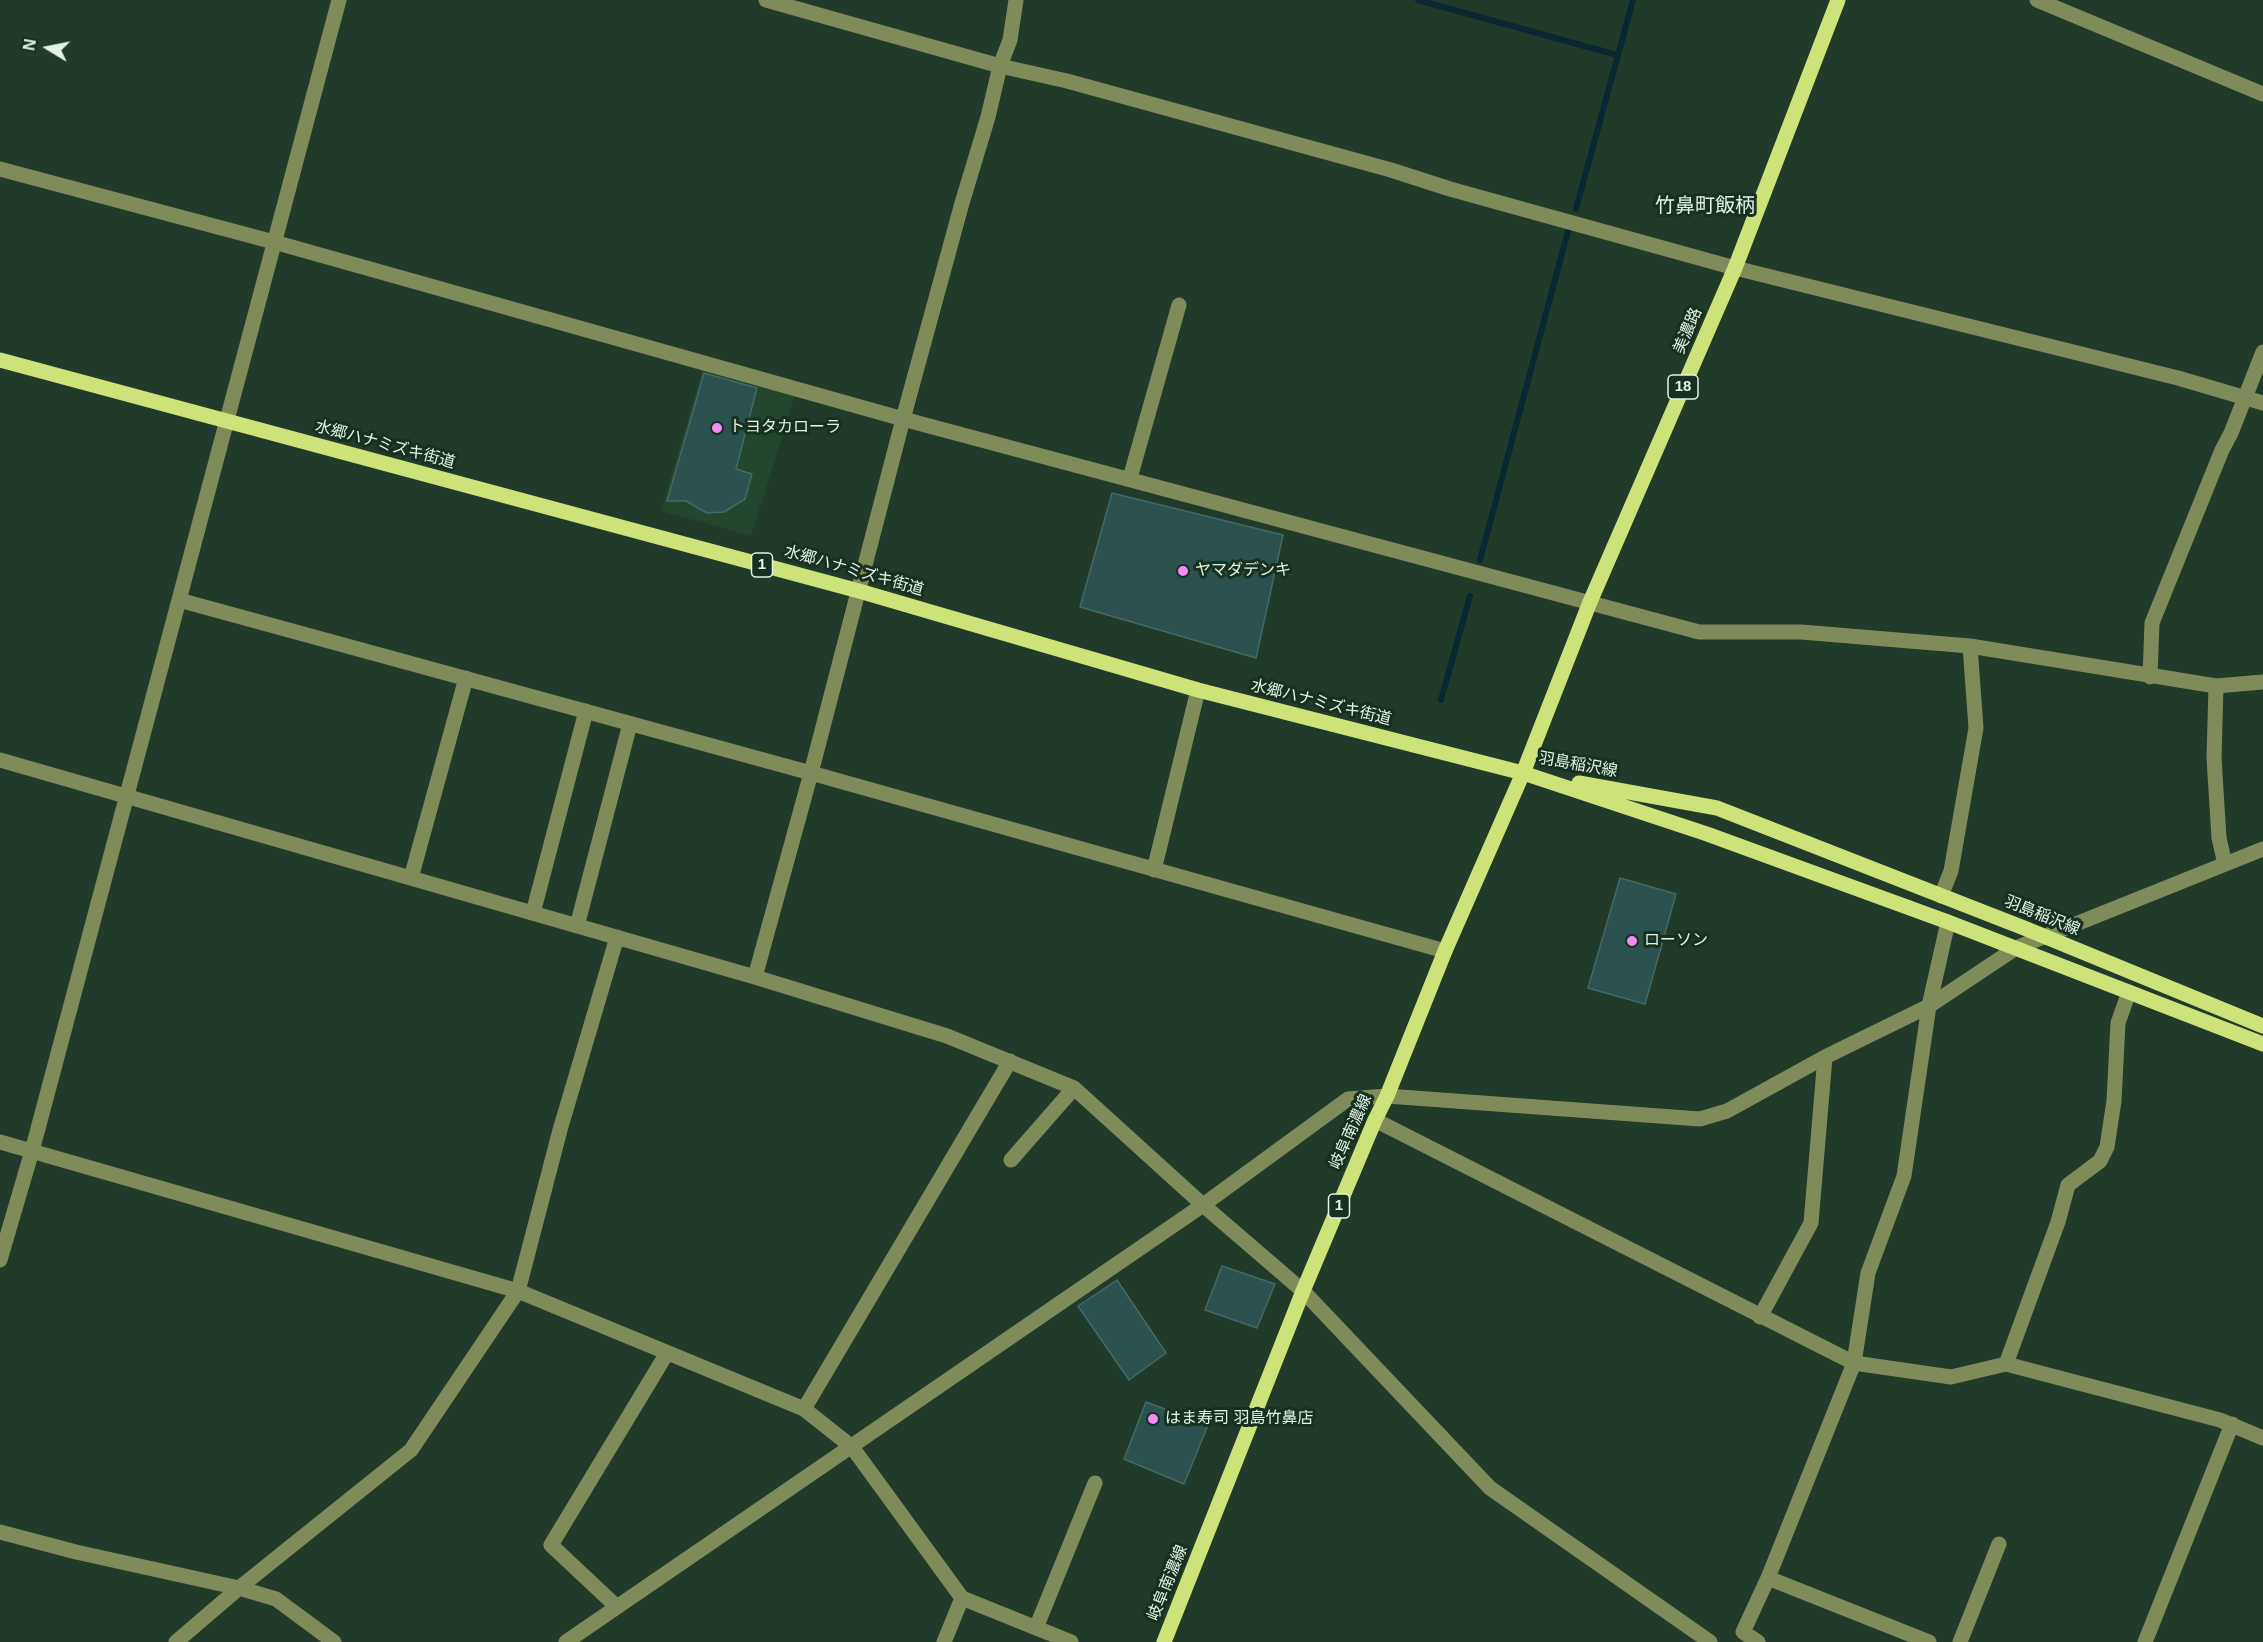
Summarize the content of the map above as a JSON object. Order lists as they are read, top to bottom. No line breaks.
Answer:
{"streets":{"main road":["美濃路","18","水郷ハナミズキ街道","1","羽島稲沢線","岐阜南濃線"]},"crossings":[["美濃路","水郷ハナミズキ街道"],["美濃路","羽島稲沢線"],["美濃路","岐阜南濃線"],["水郷ハナミズキ街道","羽島稲沢線"],["水郷ハナミズキ街道","岐阜南濃線"],["羽島稲沢線","岐阜南濃線"]],"districts":["竹鼻町飯柄"],"places":["トヨタカローラ","ヤマダデンキ","ローソン","はま寿司 羽島竹鼻店"],"north":"left"}
